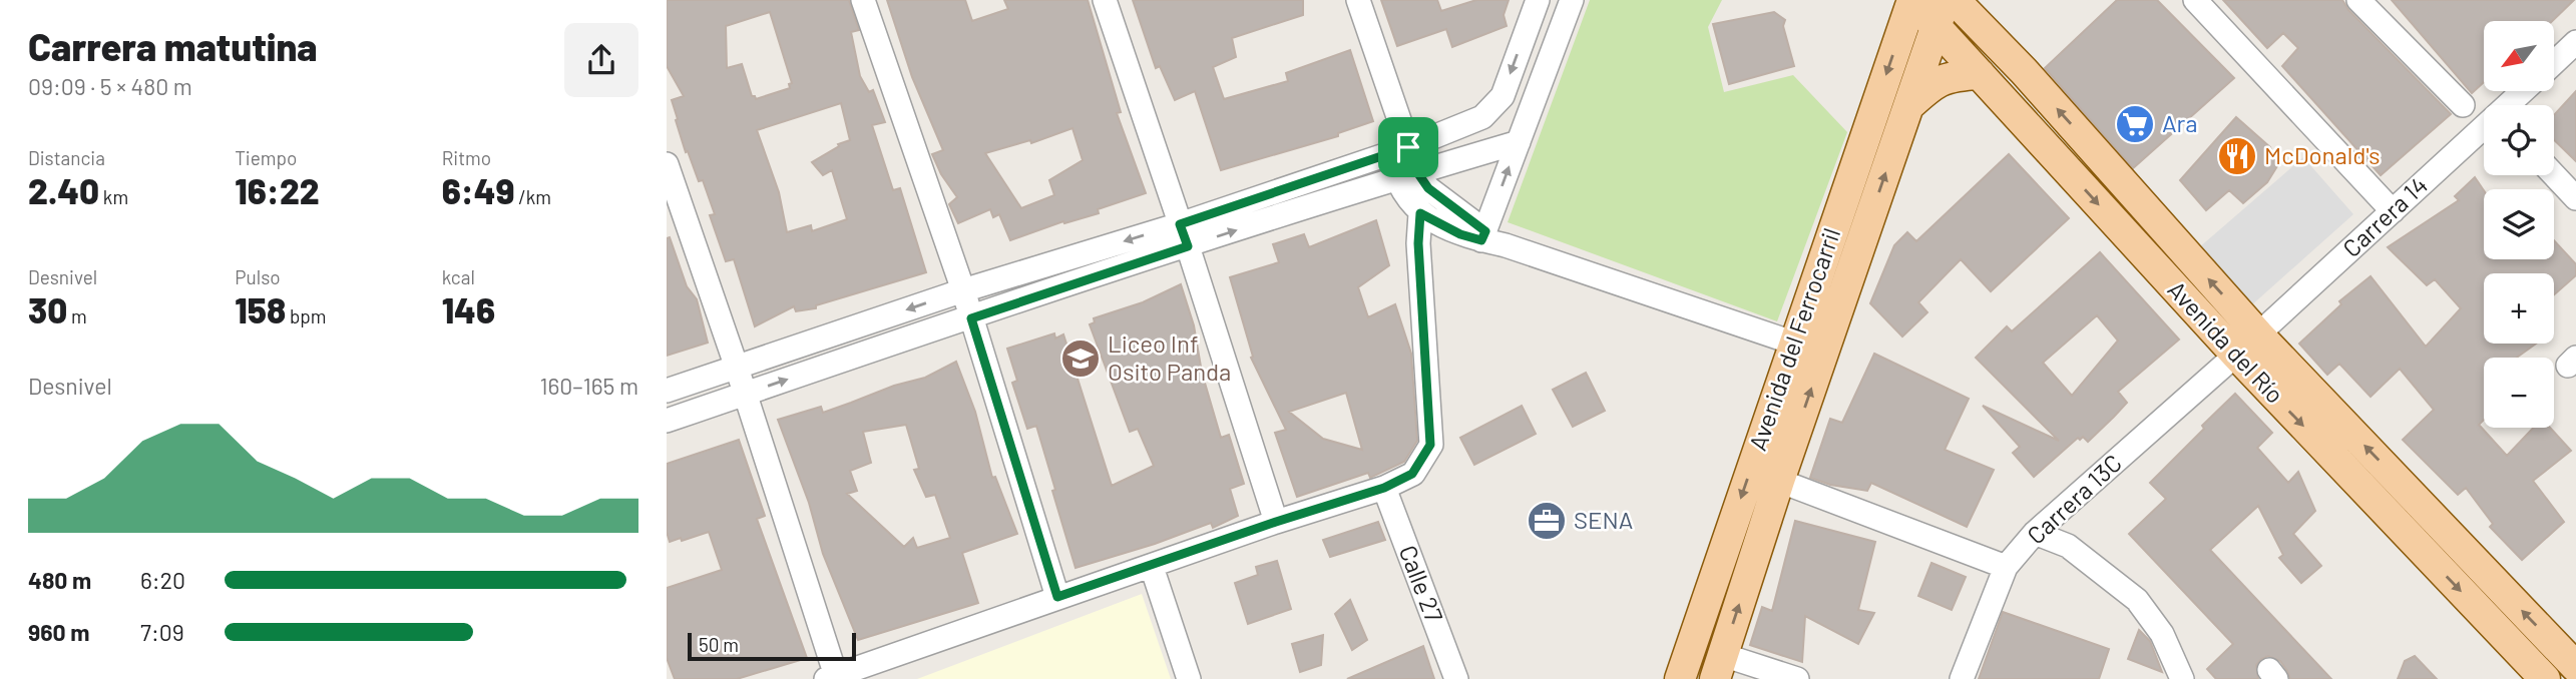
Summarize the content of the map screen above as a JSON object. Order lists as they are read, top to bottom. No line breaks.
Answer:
{"streets":{"main road":["Avenida del Ferrocarril","Avenida del Río"],"street":["Carrera 14","Carrera 13C","Calle 27"]},"crossings":[["Carrera 14","Avenida del Río"],["Carrera 14","Carrera 13C"],["Avenida del Ferrocarril","Avenida del Río"],["Avenida del Río","Carrera 13C"]],"places":{"supermarket":["Ara"],"restaurant":["McDonald's"],"school or university":["Liceo Inf Osito Panda"],"office":["SENA"]},"scale_bar":"50 m","north":"bottom left","page":{"heading":["Carrera matutina","09:09 · 5 × 480 m"],"map_buttons":["+","−"],"stats":[["Distancia","2.40 km"],["Tiempo","16:22"],["Ritmo","6:49 /km"],["Desnivel","30 m"],["Pulso","158 bpm"],["kcal","146"]],"chart":["Desnivel","160–165 m"],"list":[{"name":"480 m","note":"6:20"},{"name":"960 m","note":"7:09"}],"scale":"50 m"}}
